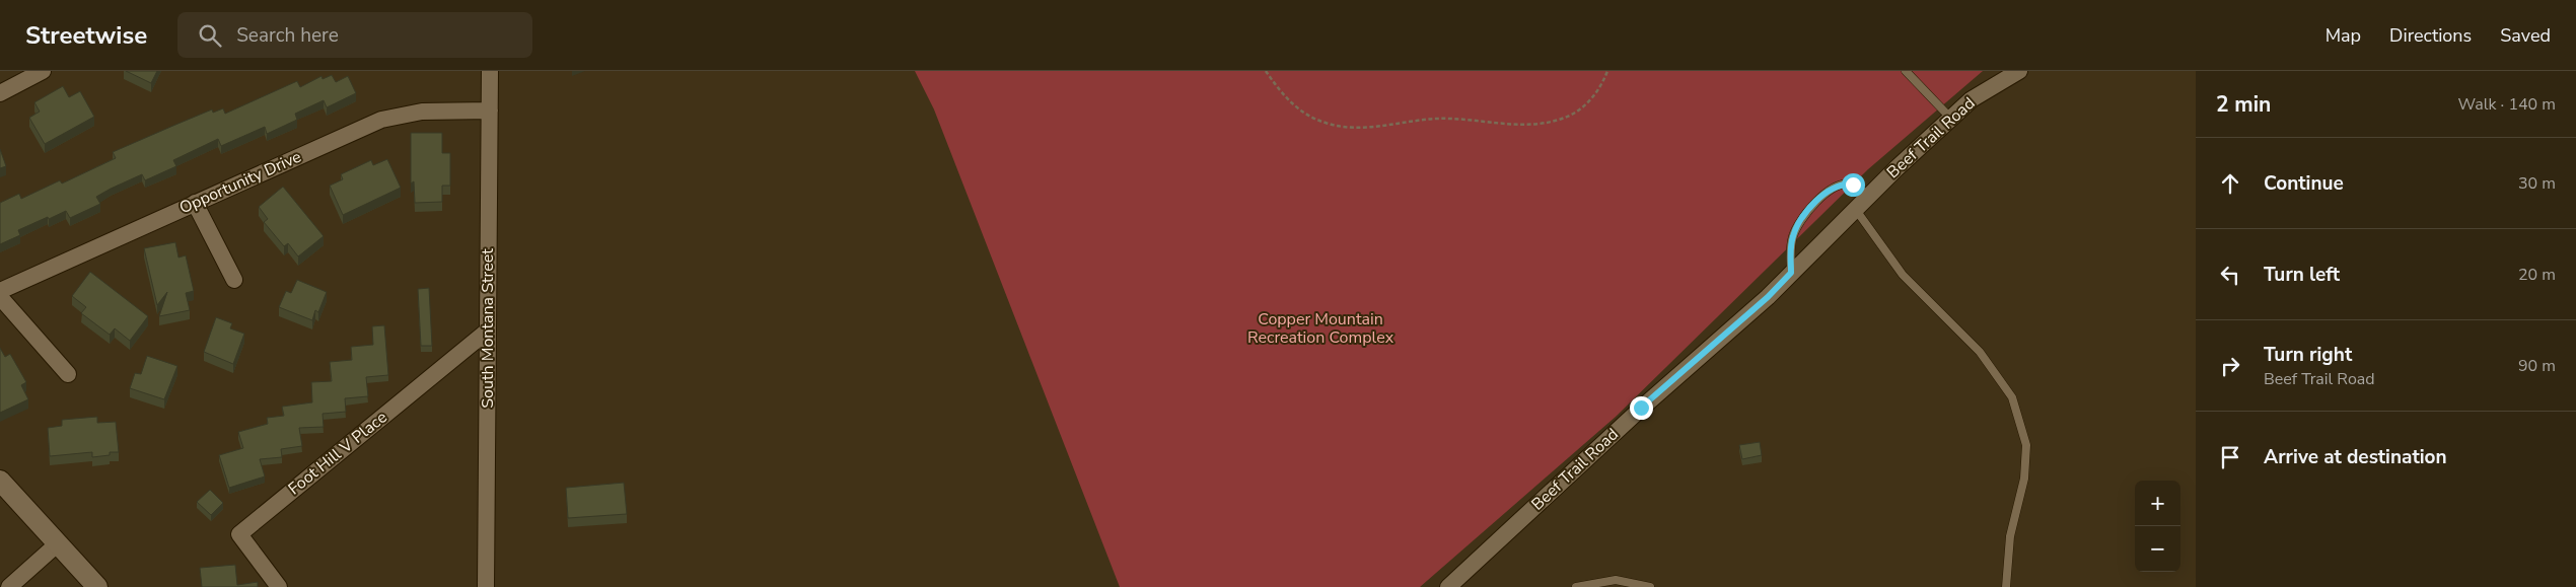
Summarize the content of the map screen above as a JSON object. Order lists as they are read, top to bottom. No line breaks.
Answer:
{"streets":{"street":["Beef Trail Road","Opportunity Drive","South Montana Street","Foot Hill V Place"]},"crossings":[["Opportunity Drive","South Montana Street"],["South Montana Street","Foot Hill V Place"]],"parks":["Copper Mountain Recreation Complex"],"page":{"header":"Streetwise","search":"Search here","nav":["Map","Directions","Saved"],"heading":["2 min","Walk · 140 m"],"list":[["Continue","30 m"],["Turn left","20 m"],["Turn right","Beef Trail Road","90 m"],"Arrive at destination"],"map_buttons":["+","−"]}}
